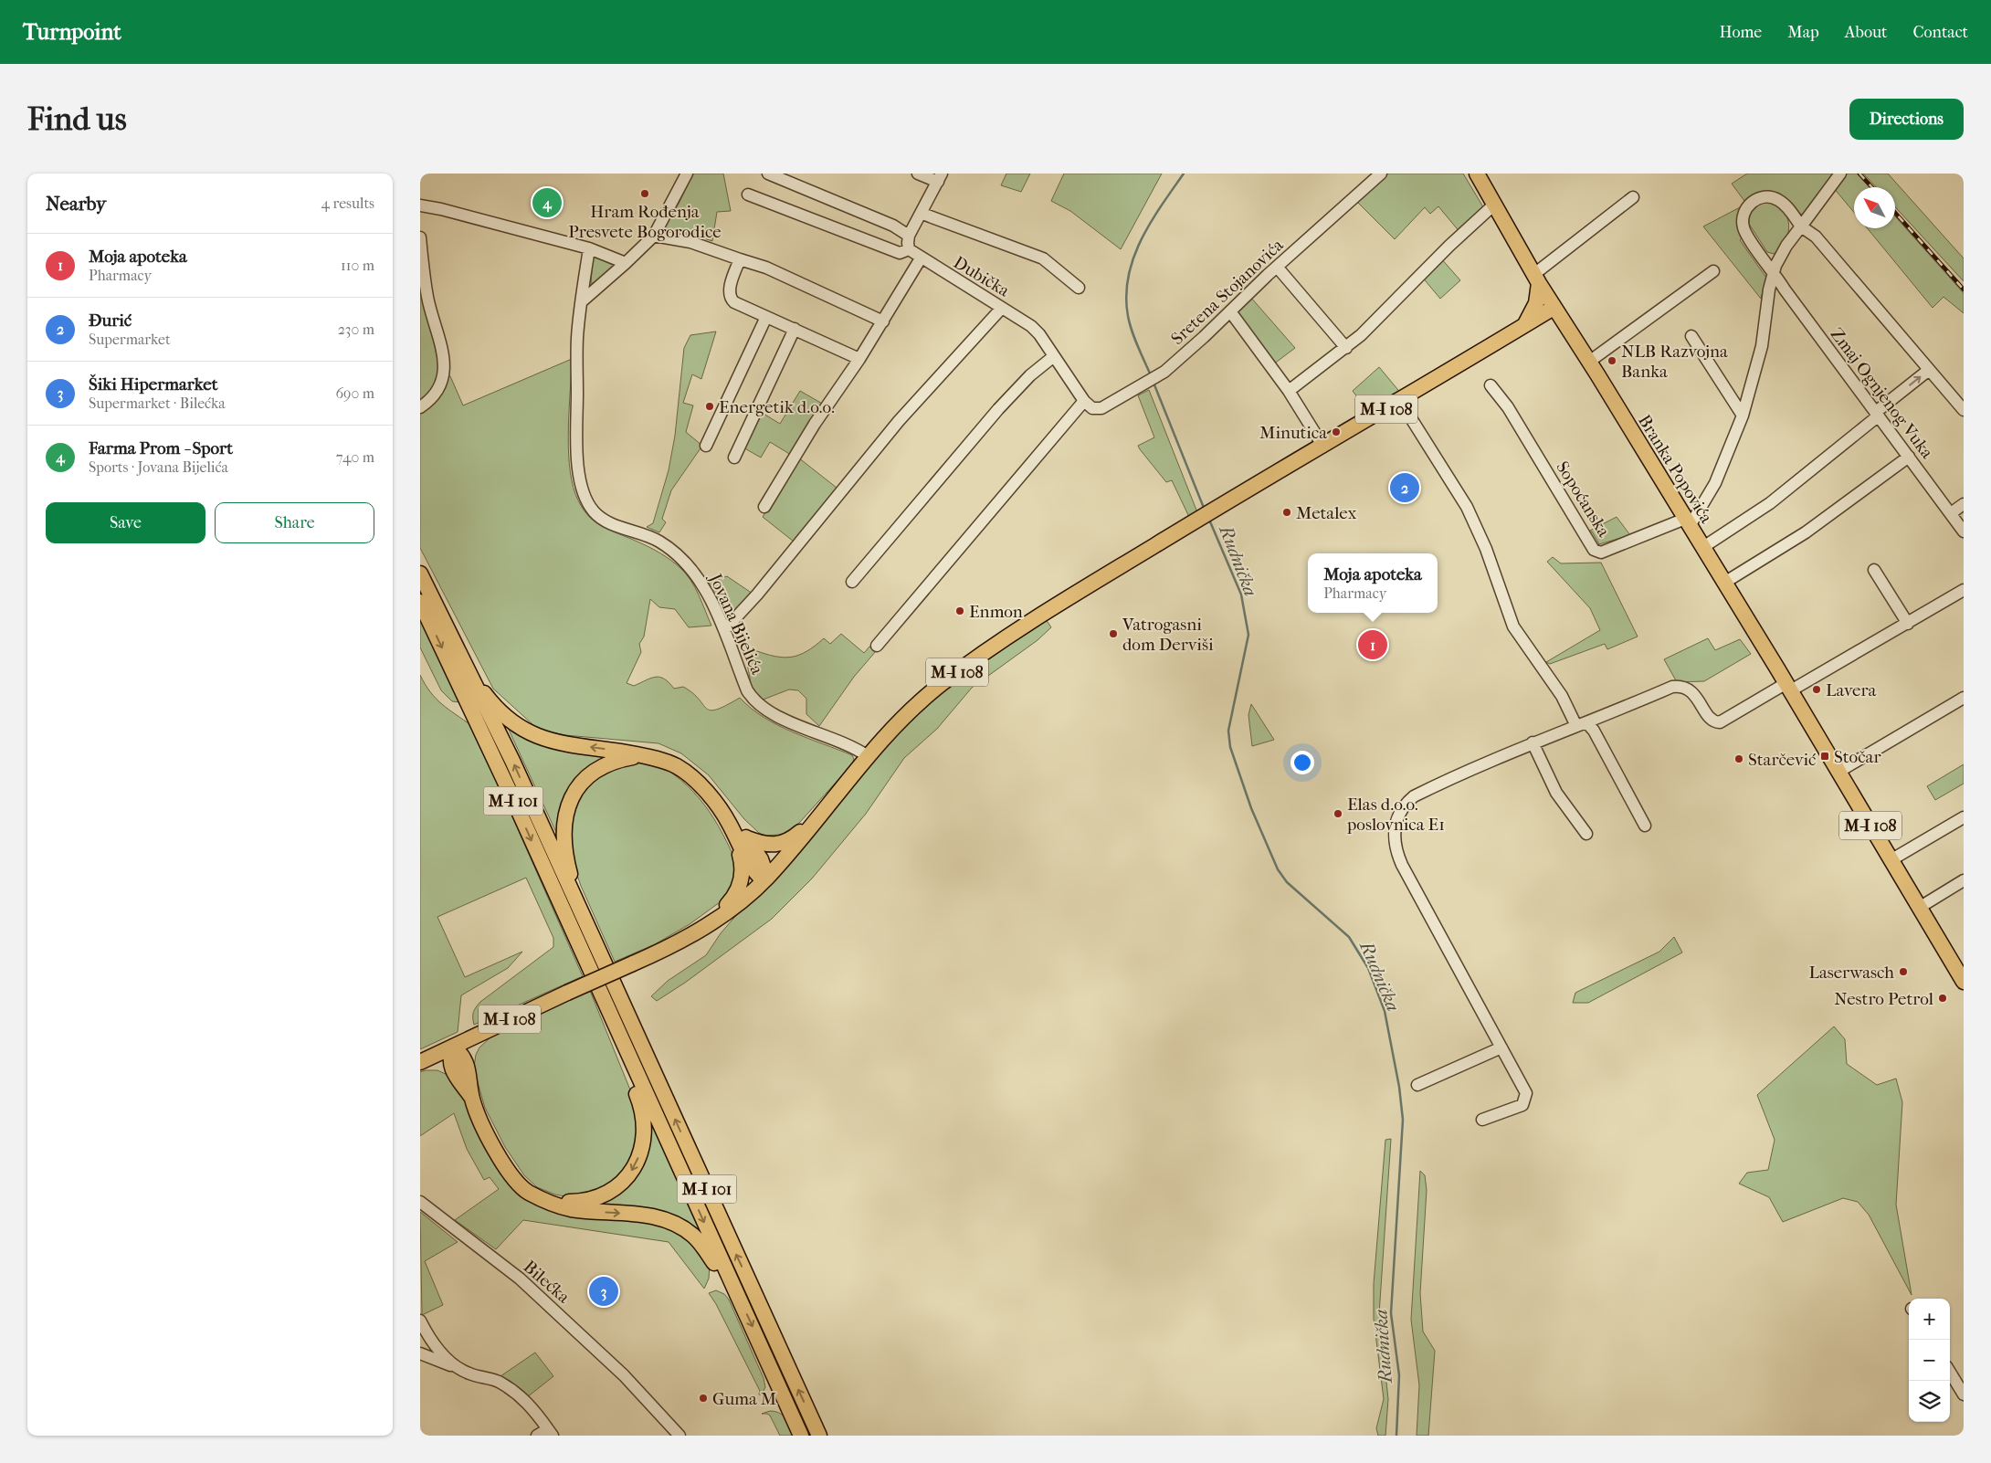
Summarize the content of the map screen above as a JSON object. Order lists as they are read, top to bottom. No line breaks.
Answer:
{"streets":{"main road":["M-I 108","Branka Popovića","M-I 101"],"street":["Dubička","Sretena Stojanovića","Zmaj Ognjenog Vuka","Sopoćanska","Jovana Bijelića","Bilećka"]},"crossings":[["Dubička","Sretena Stojanovića"],["M-I 108","Branka Popovića"],["M-I 108","Jovana Bijelića"],["Branka Popovića","Sopoćanska"]],"water":["Rudnička"],"places":{"other":["Hram Rođenja Presvete Bogorodice","NLB Razvojna Banka","Energetik d.o.o.","Minutica","Metalex","Enmon","Vatrogasni dom Derviši","Lavera","Starčević","Elas d.o.o. poslovnica E1","Laserwasch","Nestro Petrol","Guma M"],"transit":["Stočar"]},"north":"top left","page":{"header":"Turnpoint","nav":["Home","Map","About","Contact"],"buttons":["Directions",["Save","Share"]],"title":"Find us","heading":["Nearby","4 results"],"pins":["4","2","1","3"],"list":[{"mark":"1","name":"Moja apoteka","note":"Pharmacy","value":"110 m"},{"mark":"2","name":"Đurić","note":"Supermarket","value":"230 m"},{"mark":"3","name":"Šiki Hipermarket","note":"Supermarket · Bilećka","value":"690 m"},{"mark":"4","name":"Farma Prom - Sport","note":"Sports · Jovana Bijelića","value":"740 m"}],"popup":["Moja apoteka","Pharmacy"],"map_buttons":["+","−"]}}
